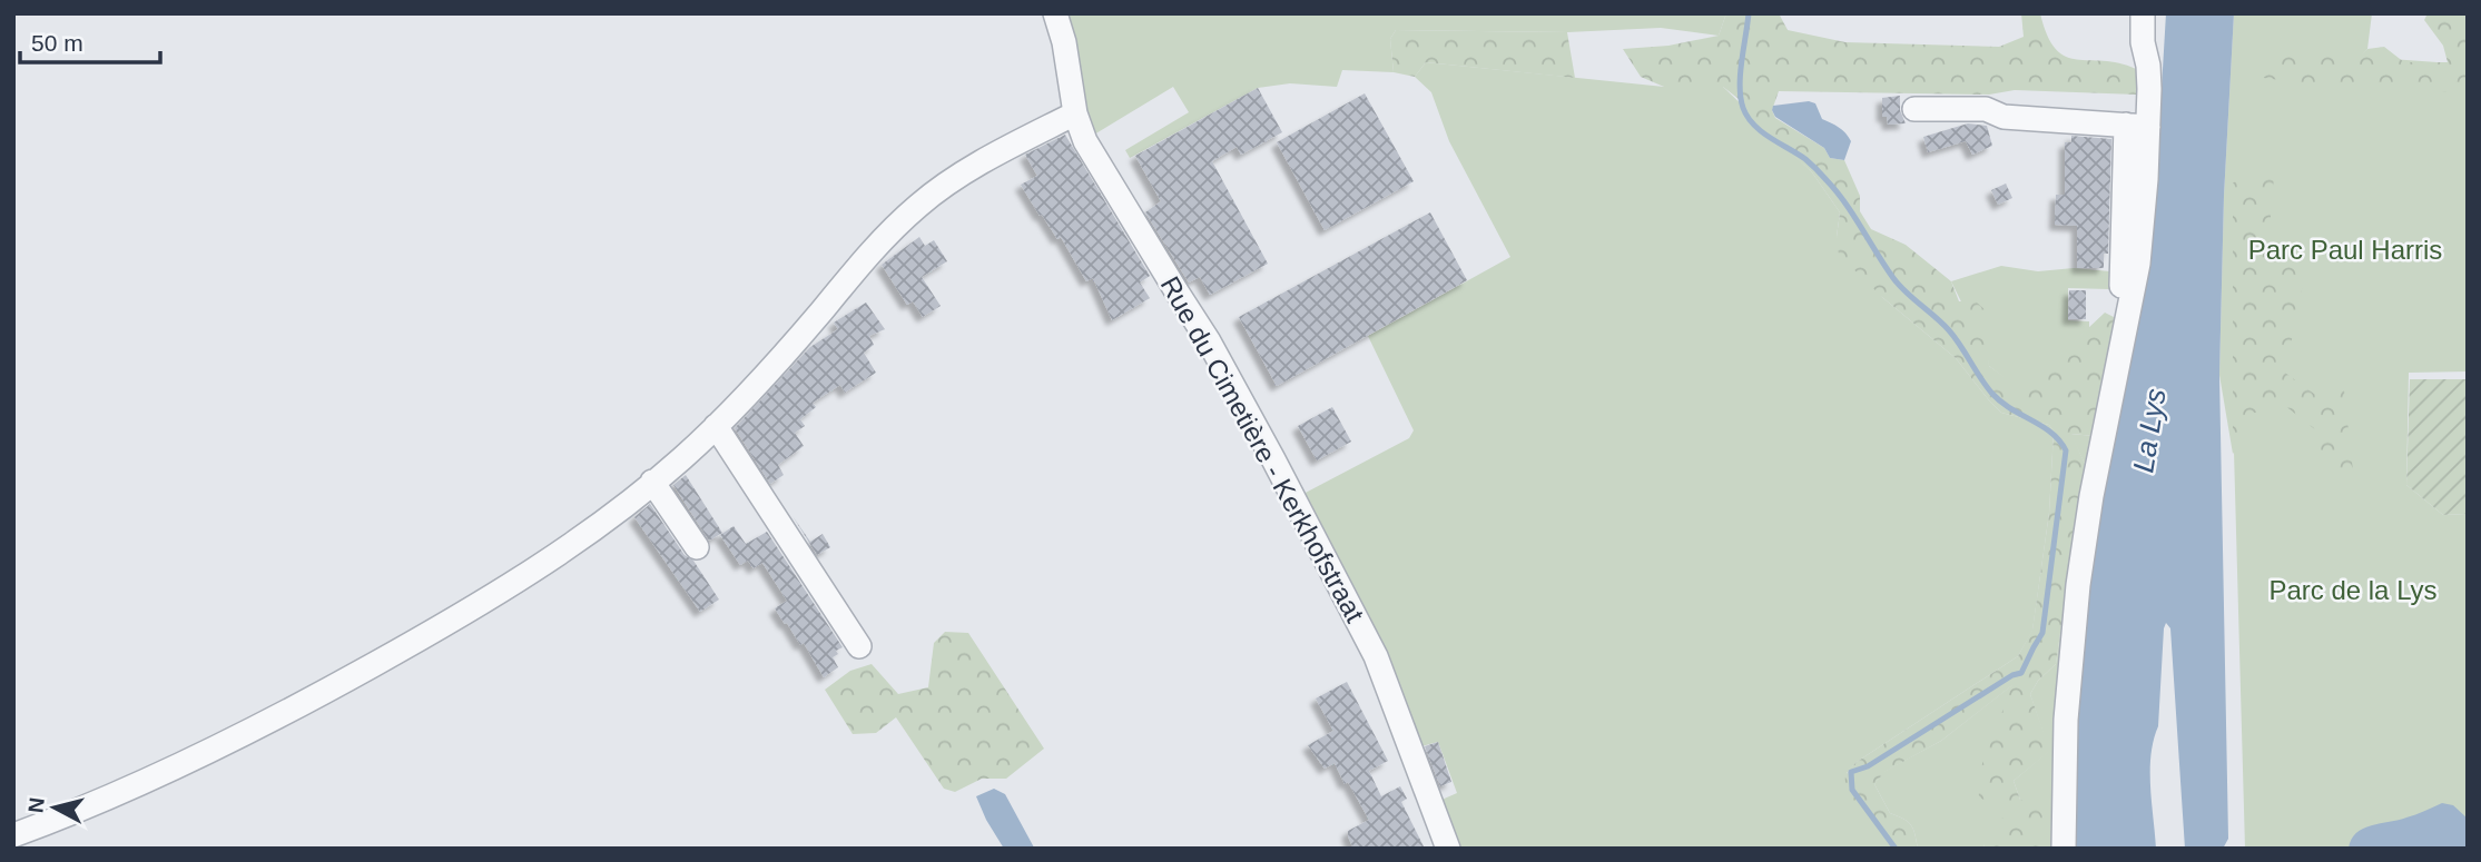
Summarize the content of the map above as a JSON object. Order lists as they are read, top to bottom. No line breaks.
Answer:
{"streets":{"street":["Rue du Cimetière - Kerkhofstraat"]},"water":["La Lys"],"parks":["Parc Paul Harris","Parc de la Lys"],"scale_bar":"50 m","north":"left"}
